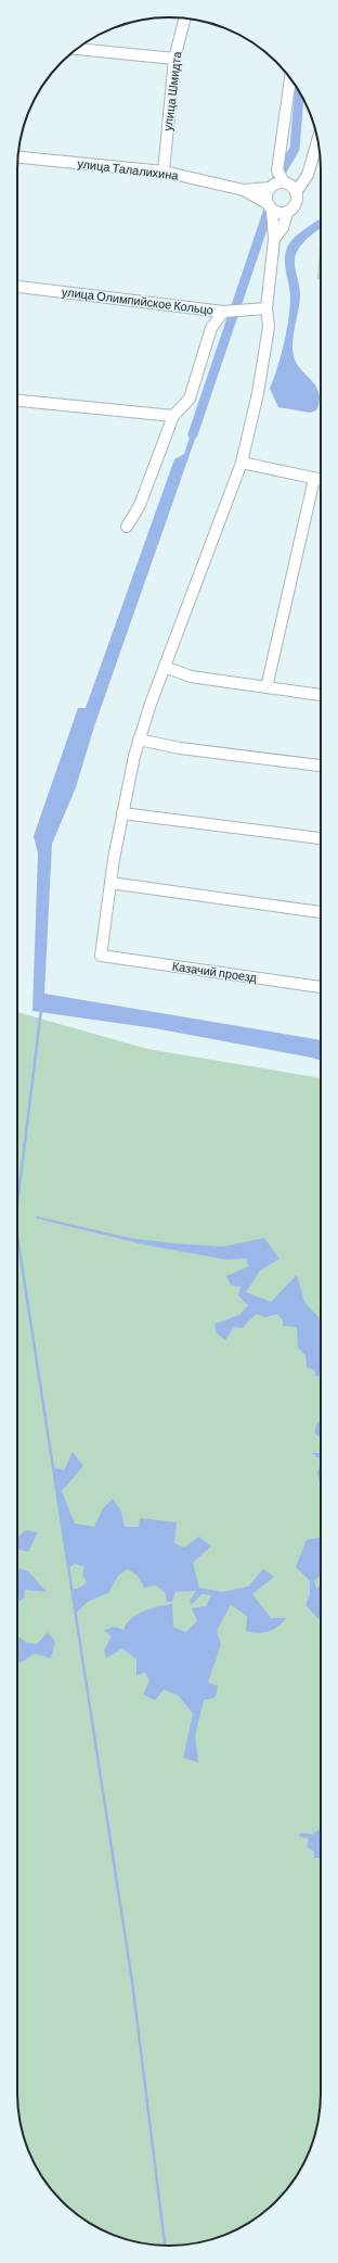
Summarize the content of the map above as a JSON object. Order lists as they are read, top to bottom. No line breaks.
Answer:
{"streets":{"street":["улица Шмидта","улица Талалихина","улица Олимпийское Кольцо","Казачий проезд"]},"crossings":[["улица Шмидта","улица Талалихина"]]}
